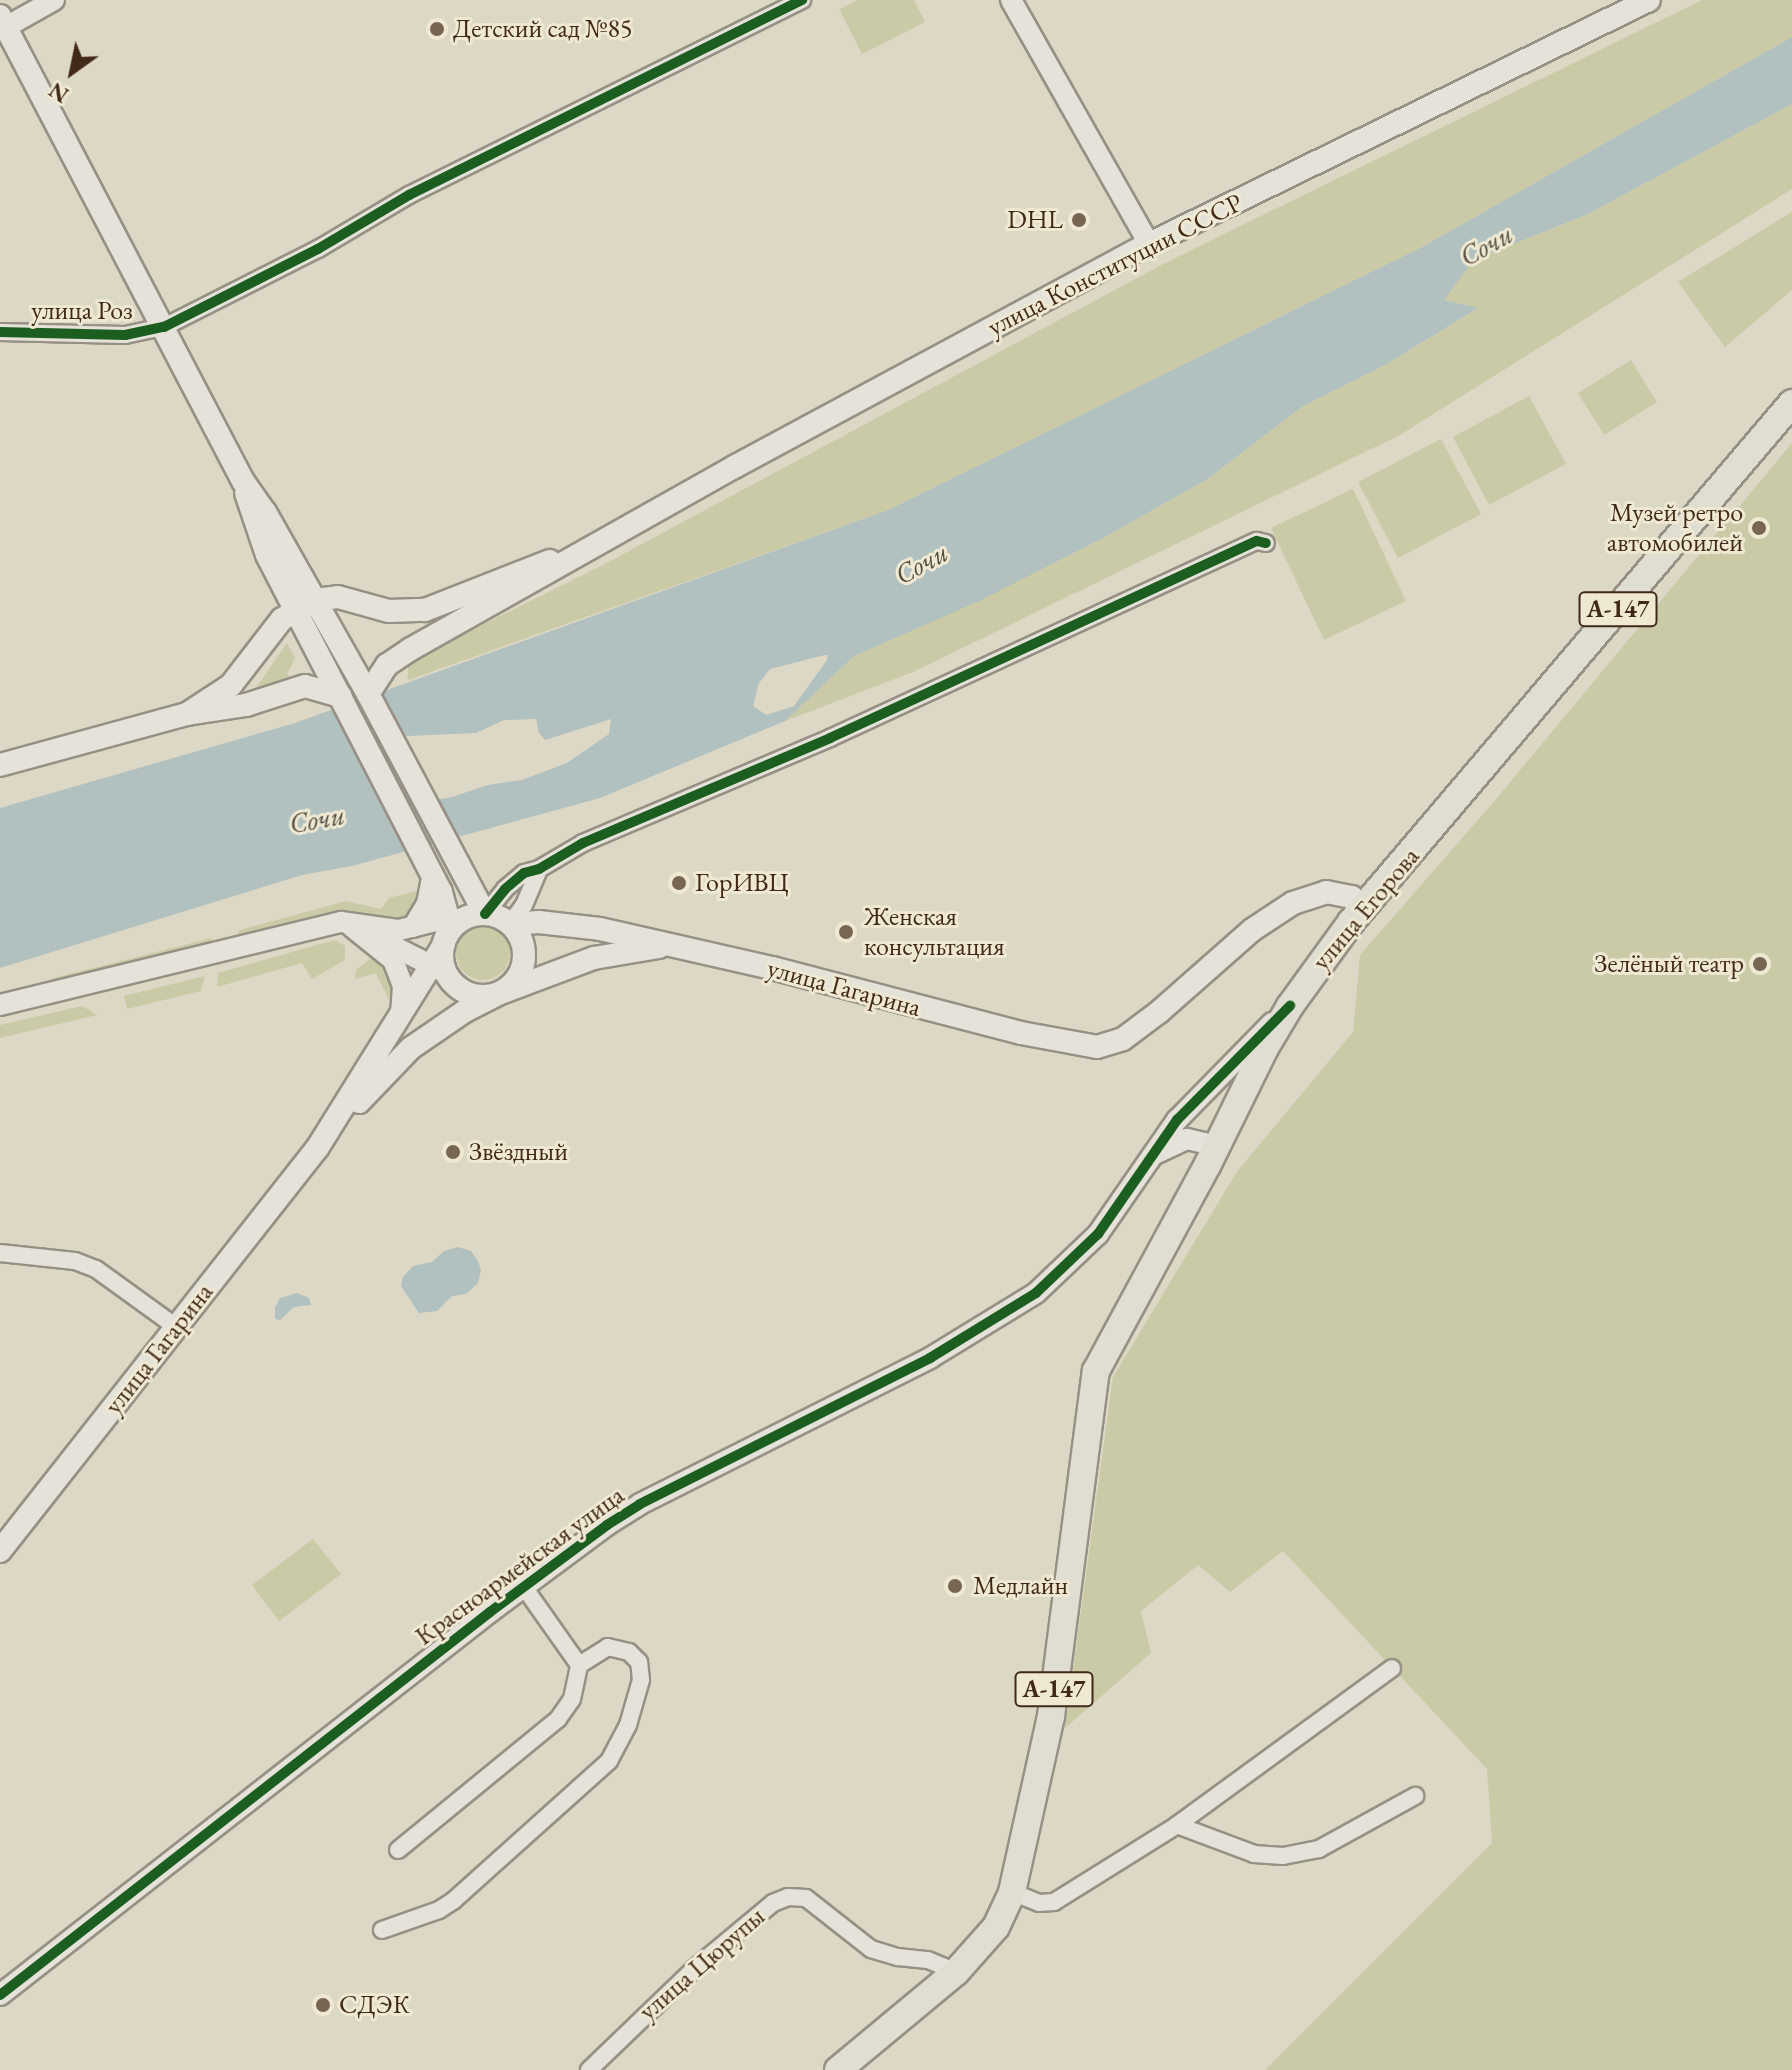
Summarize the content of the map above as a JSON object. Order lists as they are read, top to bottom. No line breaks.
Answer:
{"streets":{"main road":["улица Конституции СССР","А-147","улица Егорова","улица Гагарина"],"street":["улица Роз","Красноармейская улица","улица Цюрупы"]},"crossings":[["А-147","улица Егорова"],["А-147","Красноармейская улица"],["А-147","улица Цюрупы"],["улица Егорова","улица Гагарина"]],"water":["Сочи"],"places":["Детский сад №85","DHL","Музей ретро автомобилей","ГорИВЦ","Женская консультация","Зелёный театр","Звёздный","Медлайн","СДЭК"],"north":"bottom left"}
